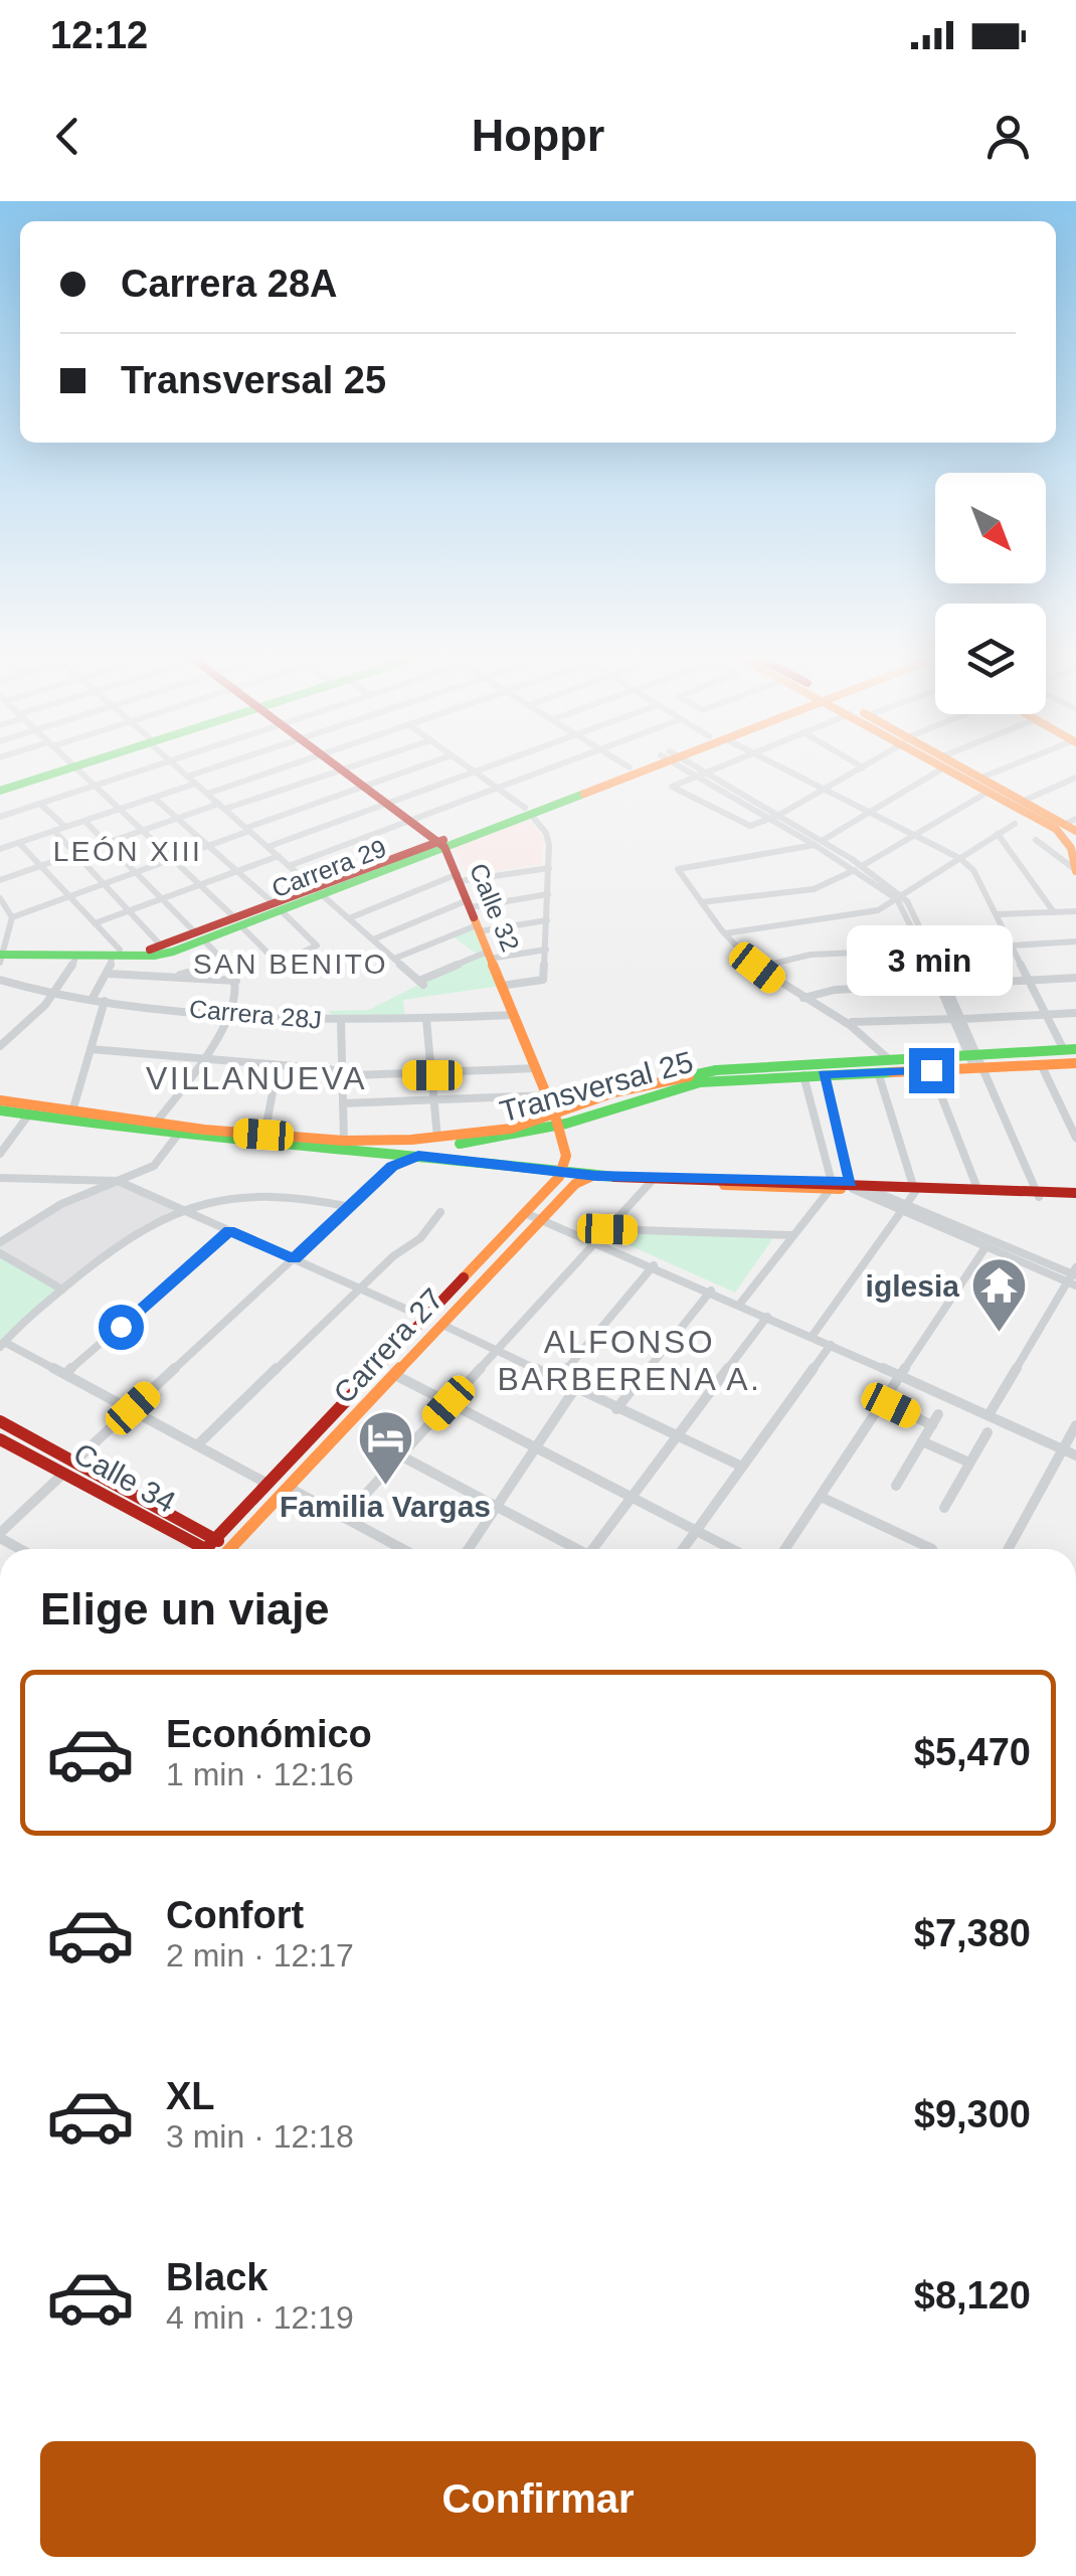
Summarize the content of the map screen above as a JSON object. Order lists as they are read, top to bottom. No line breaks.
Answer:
{"streets":{"street":["Carrera 29","Calle 32","Carrera 28J","Transversal 25","Carrera 27","Calle 34"]},"crossings":[["Carrera 29","Calle 32"],["Calle 32","Carrera 28J"],["Calle 32","Transversal 25"],["Calle 32","Carrera 27"],["Carrera 27","Calle 34"]],"districts":["LEÓN XIII","SAN BENITO","VILLANUEVA","ALFONSO BARBERENA A."],"places":{"temple":["iglesia"],"hotel":["Familia Vargas"]},"north":"bottom right","page":{"status":"12:12","header":"Hoppr","banner":["Carrera 28A","Transversal 25"],"bubble":"3 min","heading":"Elige un viaje","list":[{"name":"Económico","note":"1 min · 12:16","value":"$5,470"},{"name":"Confort","note":"2 min · 12:17","value":"$7,380"},{"name":"XL","note":"3 min · 12:18","value":"$9,300"},{"name":"Black","note":"4 min · 12:19","value":"$8,120"}],"buttons":"Confirmar"}}
